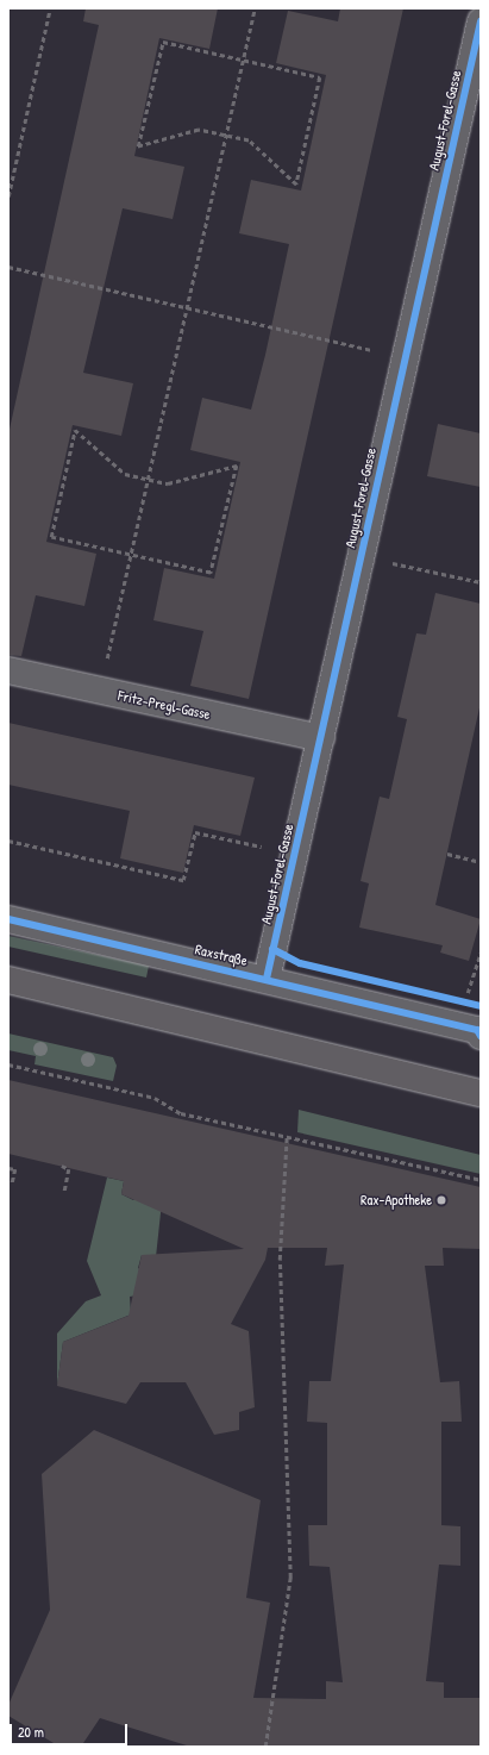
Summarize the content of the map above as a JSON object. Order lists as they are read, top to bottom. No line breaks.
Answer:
{"streets":{"street":["August-Forel-Gasse","Fritz-Pregl-Gasse","Raxstraße"]},"crossings":[["August-Forel-Gasse","Fritz-Pregl-Gasse"],["August-Forel-Gasse","Raxstraße"]],"places":["Rax-Apotheke"],"scale_bar":"20 m"}
